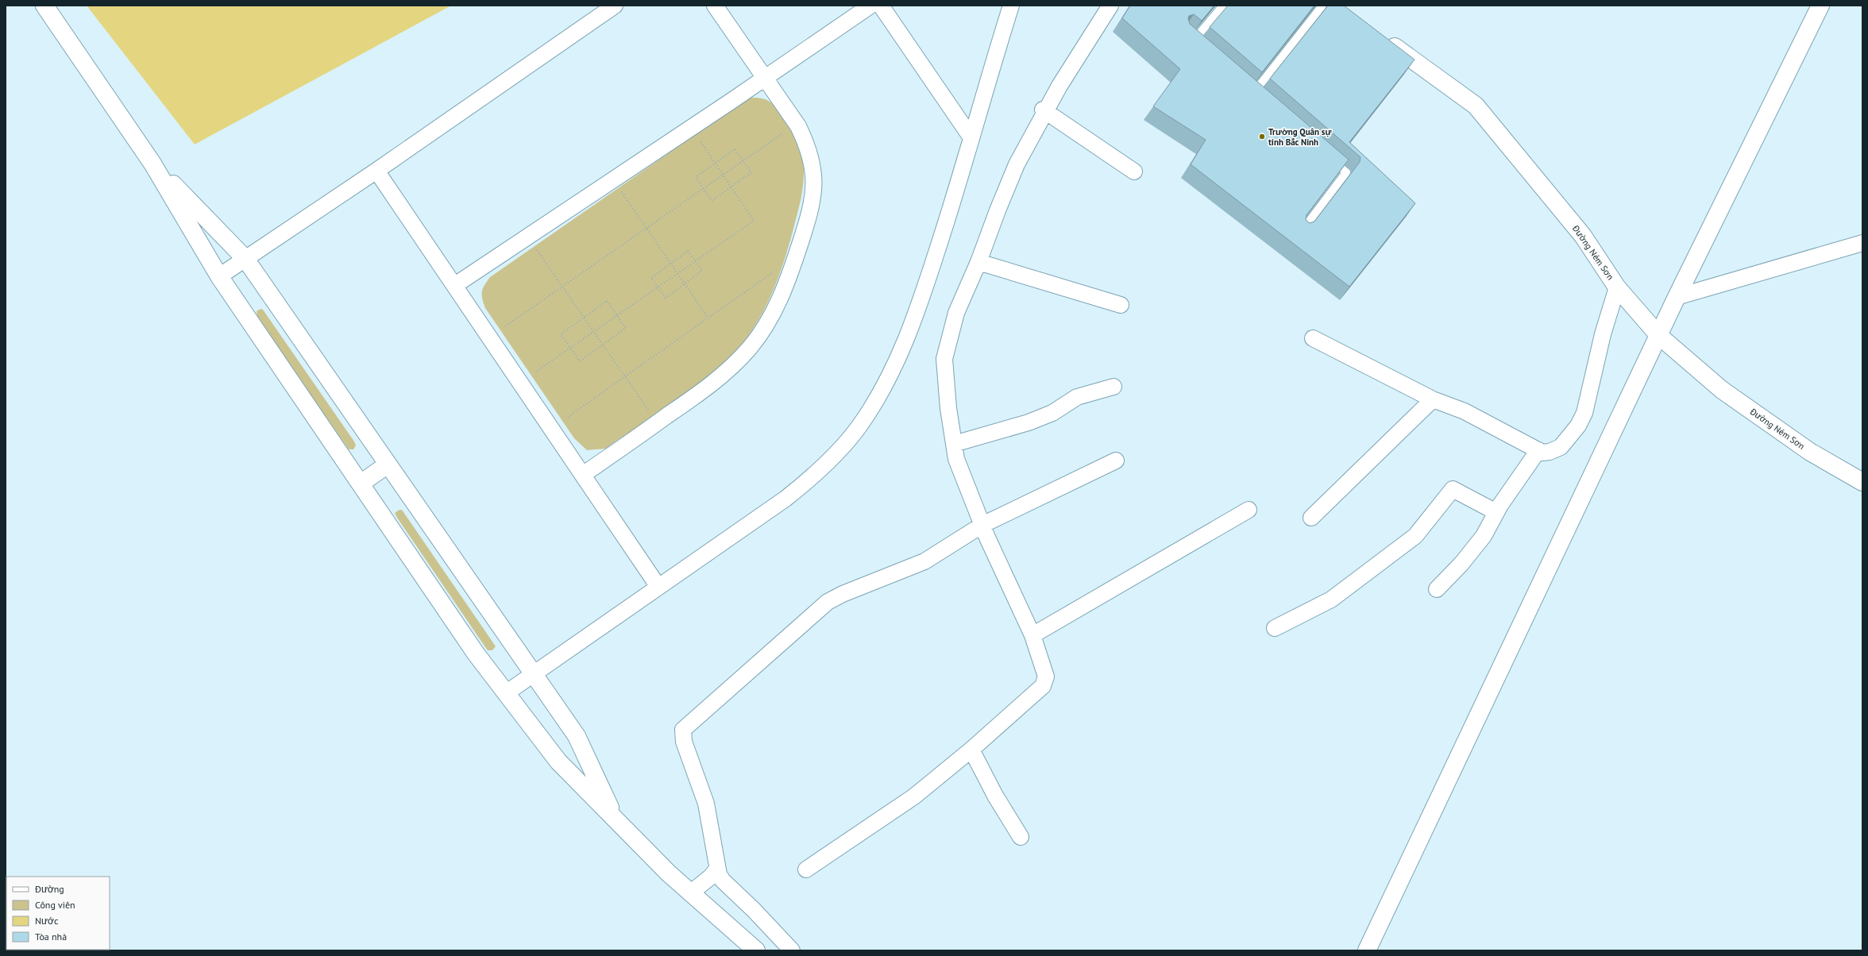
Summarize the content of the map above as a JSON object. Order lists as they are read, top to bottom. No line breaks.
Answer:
{"streets":{"main road":["Đường Ném Sơn"]},"places":["Trường Quân sự tỉnh Bắc Ninh"],"legend":["Đường","Công viên","Nước","Tòa nhà"]}
